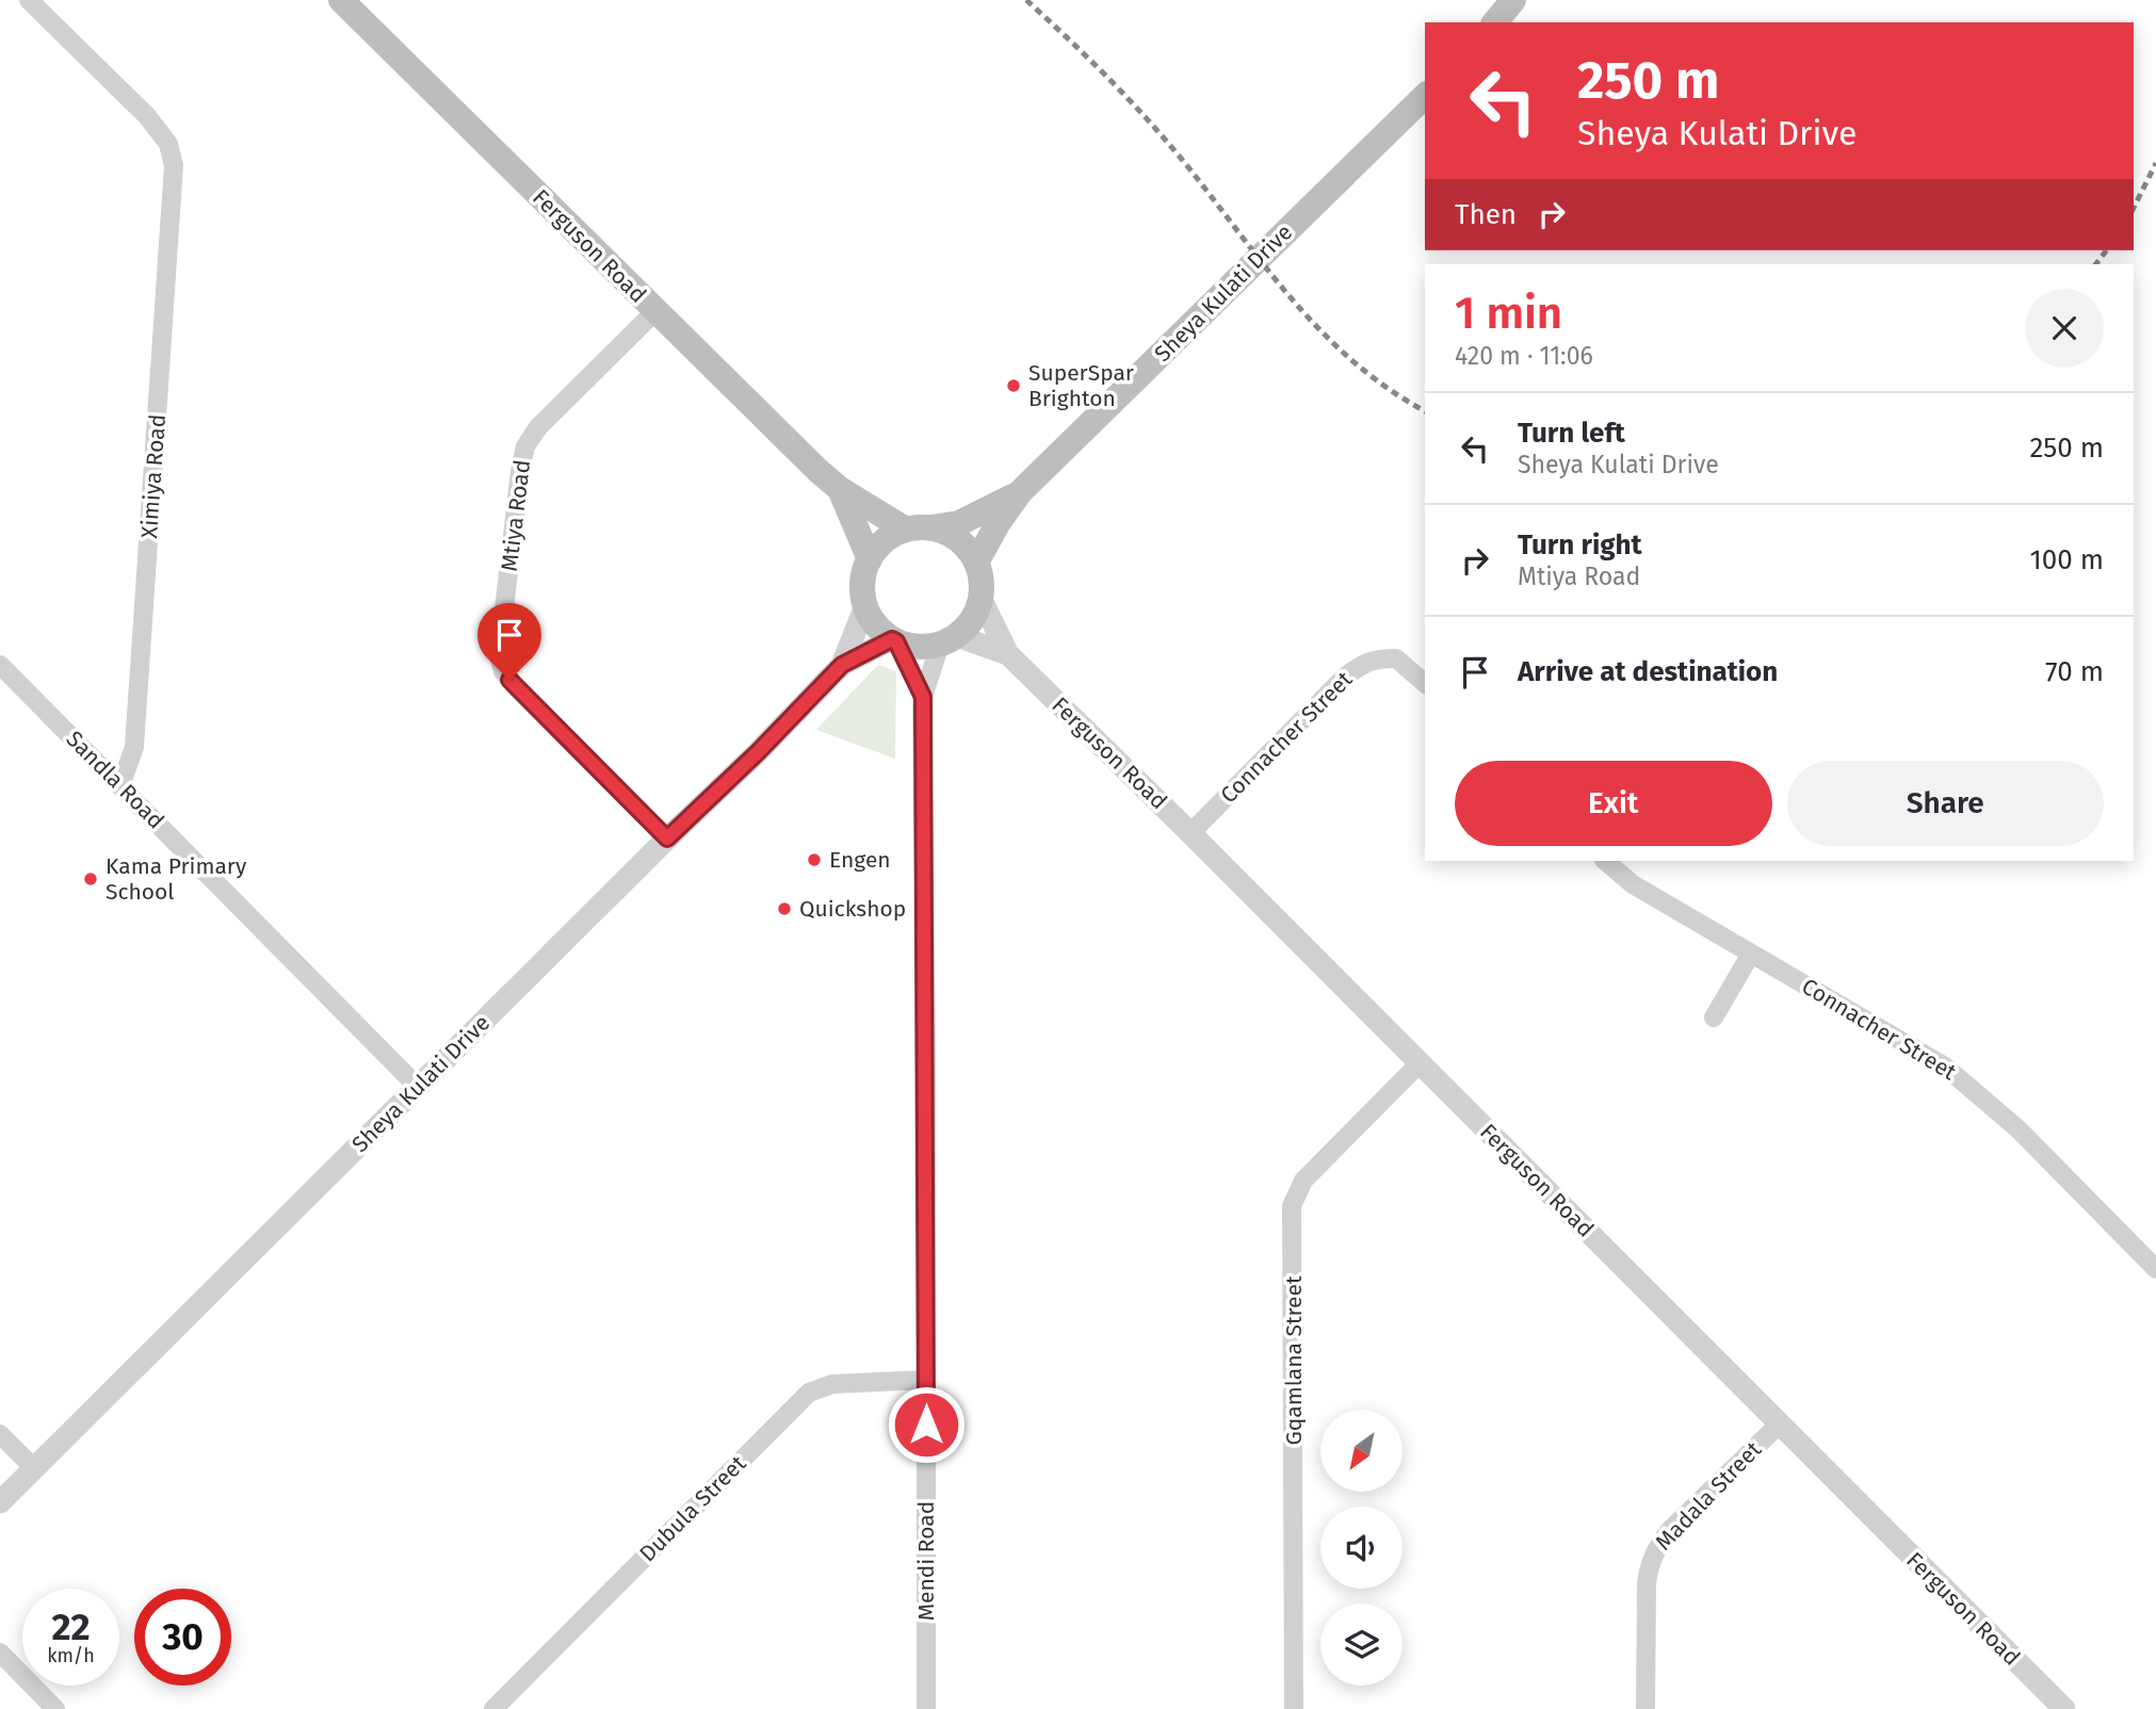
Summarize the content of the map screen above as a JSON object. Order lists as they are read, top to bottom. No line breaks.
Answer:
{"streets":{"main road":["Ferguson Road","Sheya Kulati Drive"],"street":["Ximiya Road","Mtiya Road","Connacher Street","Sandla Road","Gqamlana Street","Madala Street","Dubula Street","Mendi Road"]},"crossings":[["Ferguson Road","Sheya Kulati Drive"],["Ferguson Road","Mtiya Road"],["Ferguson Road","Connacher Street"],["Ferguson Road","Gqamlana Street"],["Ferguson Road","Madala Street"],["Ferguson Road","Mendi Road"],["Sheya Kulati Drive","Mtiya Road"],["Sheya Kulati Drive","Sandla Road"],["Sheya Kulati Drive","Mendi Road"],["Ximiya Road","Sandla Road"],["Dubula Street","Mendi Road"]],"places":["SuperSpar Brighton","Engen","Kama Primary School","Quickshop"],"north":"bottom left","page":{"turn":["250 m","Sheya Kulati Drive"],"then":"Then","heading":["1 min","420 m · 11:06"],"list":[{"name":"Turn left","note":"Sheya Kulati Drive","value":"250 m"},{"name":"Turn right","note":"Mtiya Road","value":"100 m"},{"name":"Arrive at destination","value":"70 m"}],"buttons":["Exit","Share"],"speed":"22 km/h","limit":"30"}}
